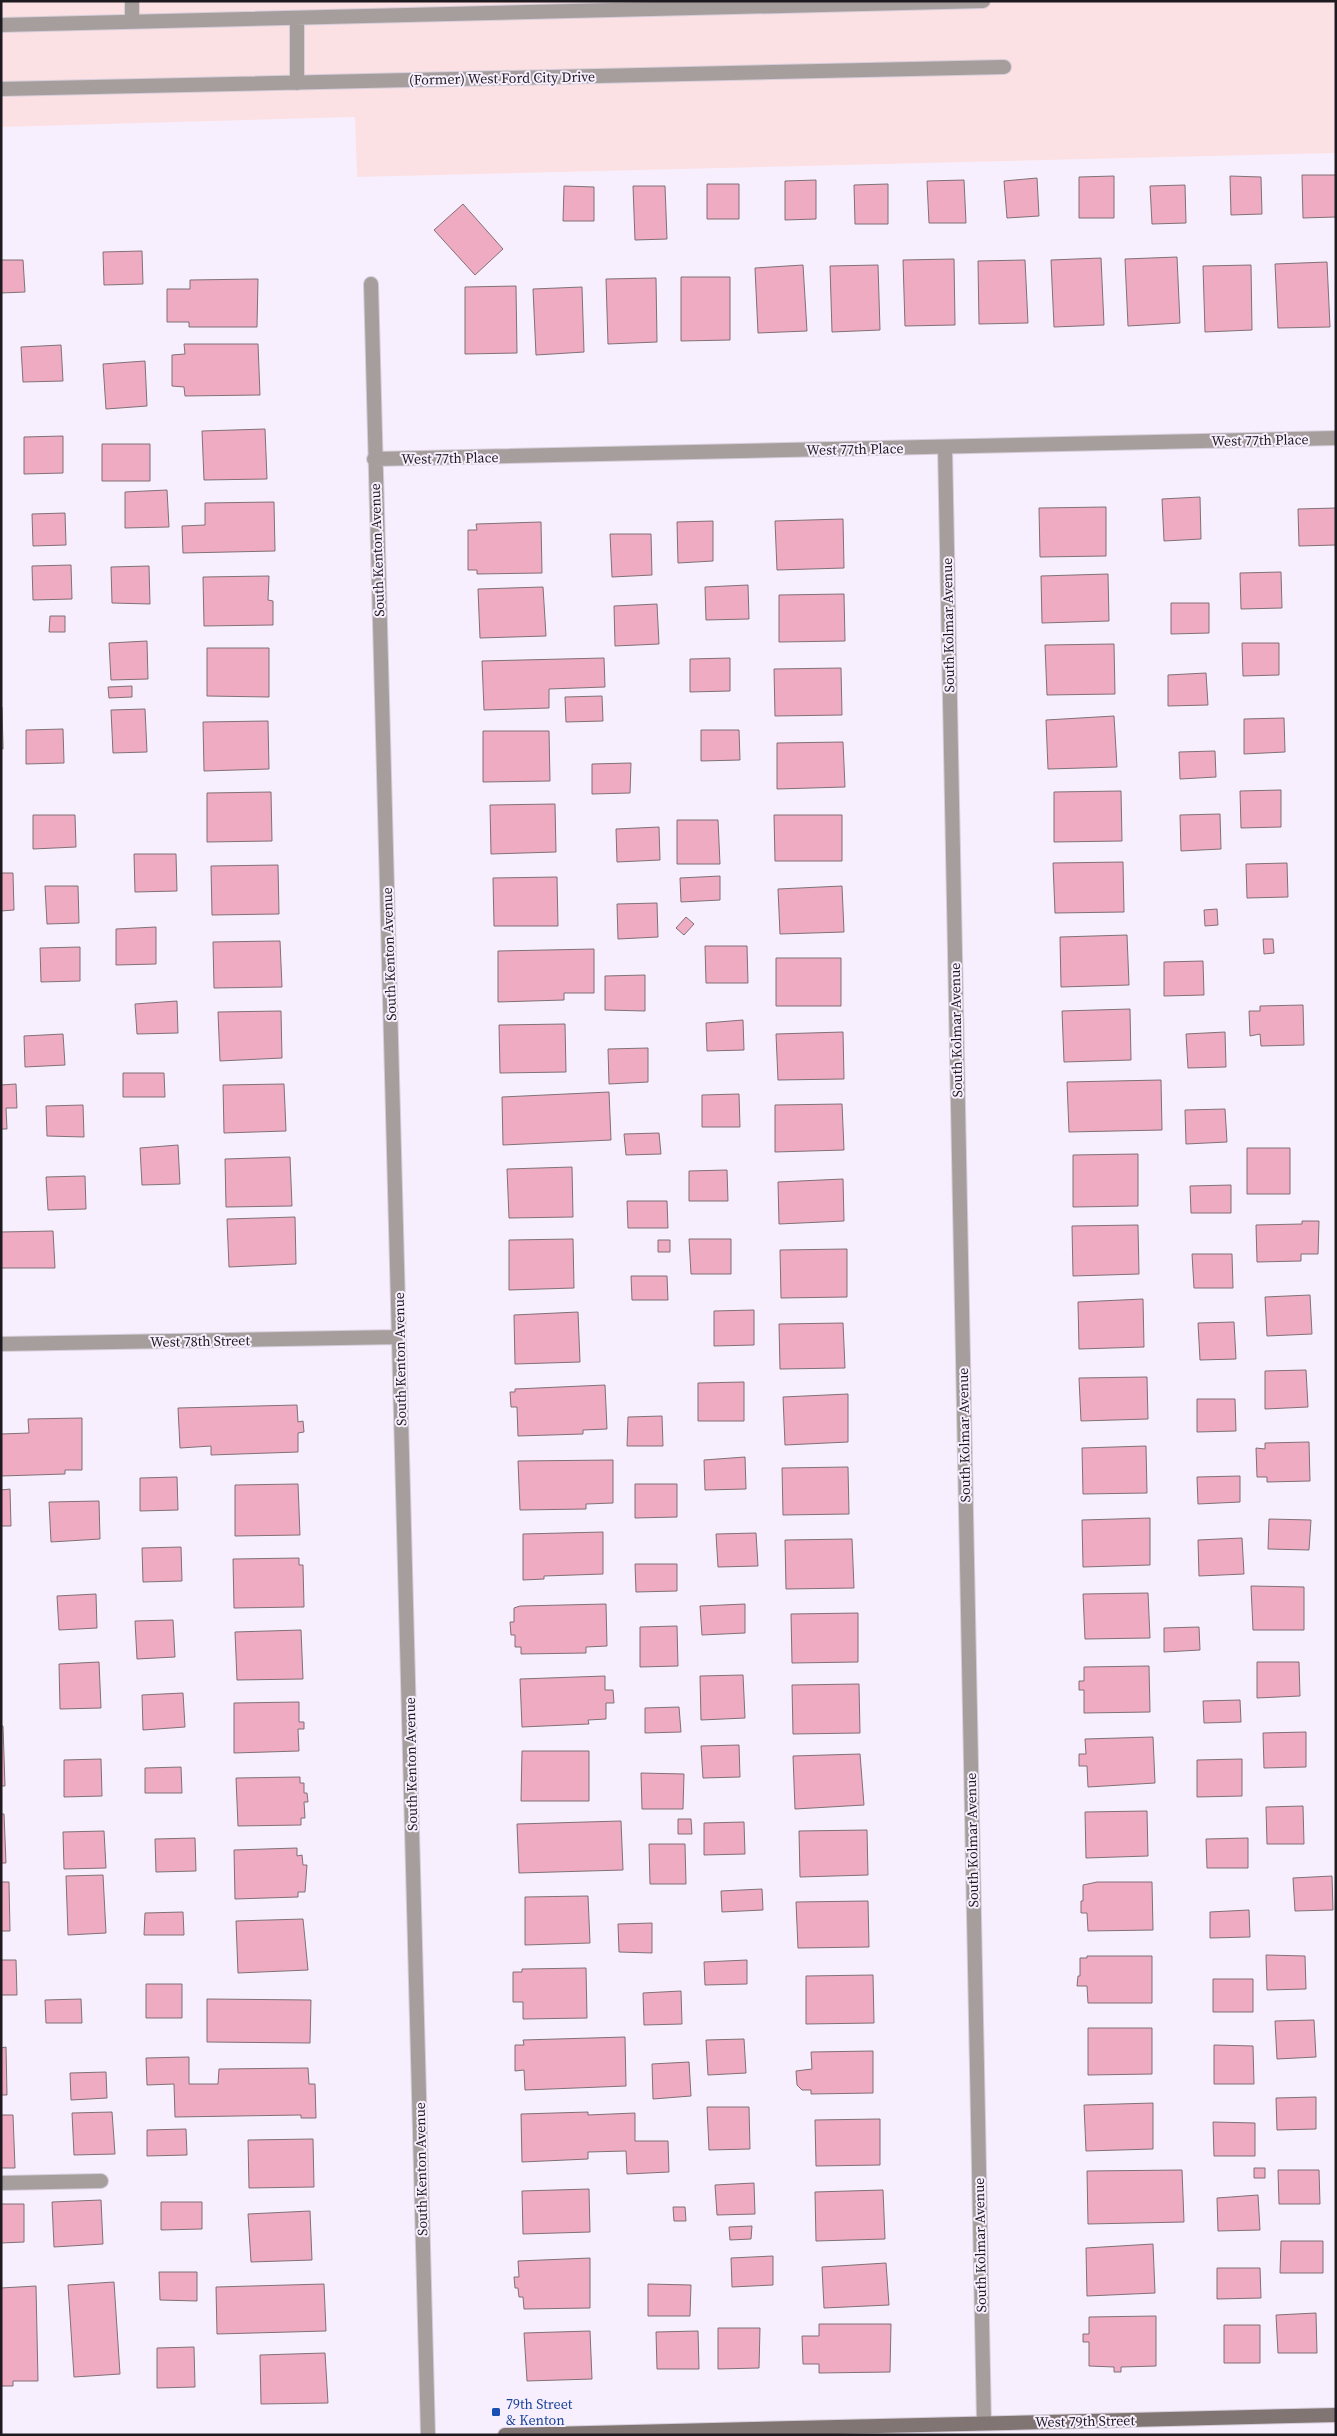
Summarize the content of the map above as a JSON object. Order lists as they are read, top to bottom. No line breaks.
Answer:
{"streets":{"main road":["West 79th Street"],"street":["(Former) West Ford City Drive","West 77th Place","South Kenton Avenue","South Kolmar Avenue","West 78th Street"]},"crossings":[["West 77th Place","South Kenton Avenue"],["West 77th Place","South Kolmar Avenue"],["South Kenton Avenue","West 78th Street"],["South Kolmar Avenue","West 79th Street"]],"places":{"transit":["79th Street & Kenton"]}}
